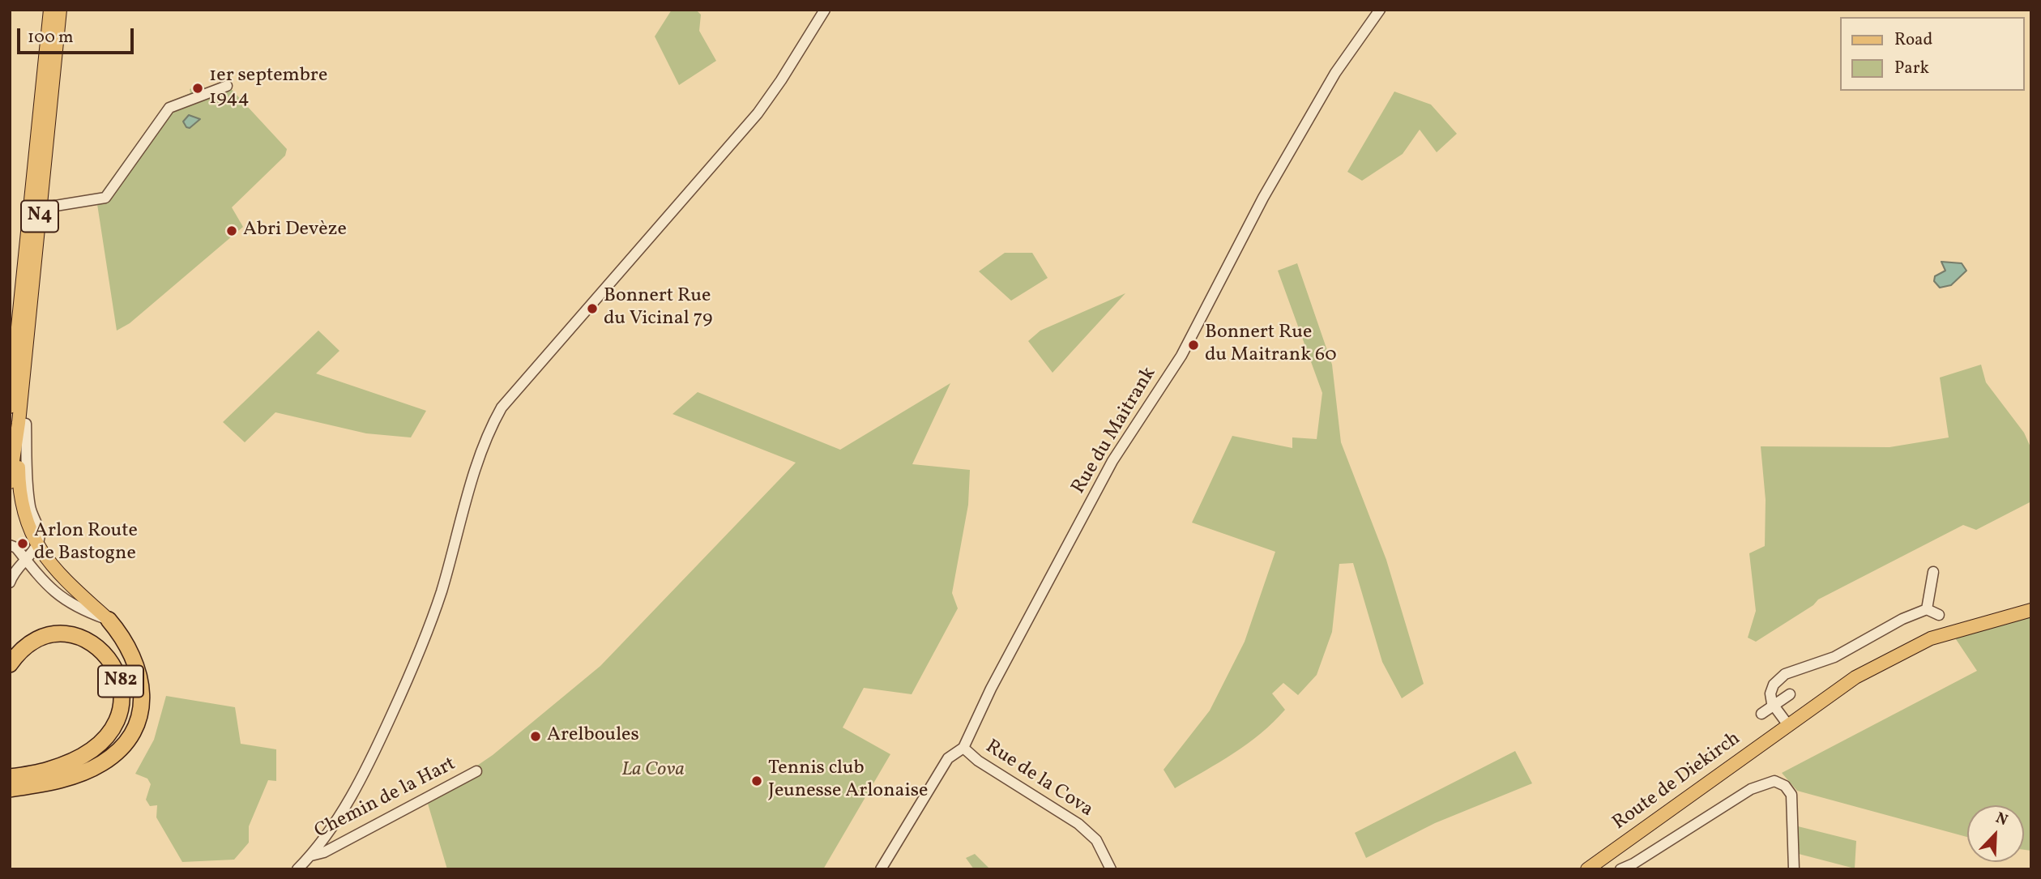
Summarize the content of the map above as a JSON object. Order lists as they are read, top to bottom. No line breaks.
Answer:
{"streets":{"highway":["N82"],"main road":["N4","Route de Diekirch"],"street":["Rue du Maitrank","Rue de la Cova","Chemin de la Hart"]},"crossings":[["N4","N82"],["Rue du Maitrank","Rue de la Cova"]],"parks":["La Cova"],"places":["1er septembre 1944","Abri Devèze","Bonnert Rue du Vicinal 79","Bonnert Rue du Maitrank 60","Arlon Route de Bastogne","Arelboules","Tennis club Jeunesse Arlonaise"],"legend":["Road","Park"],"scale_bar":"100 m","north":"top right"}
